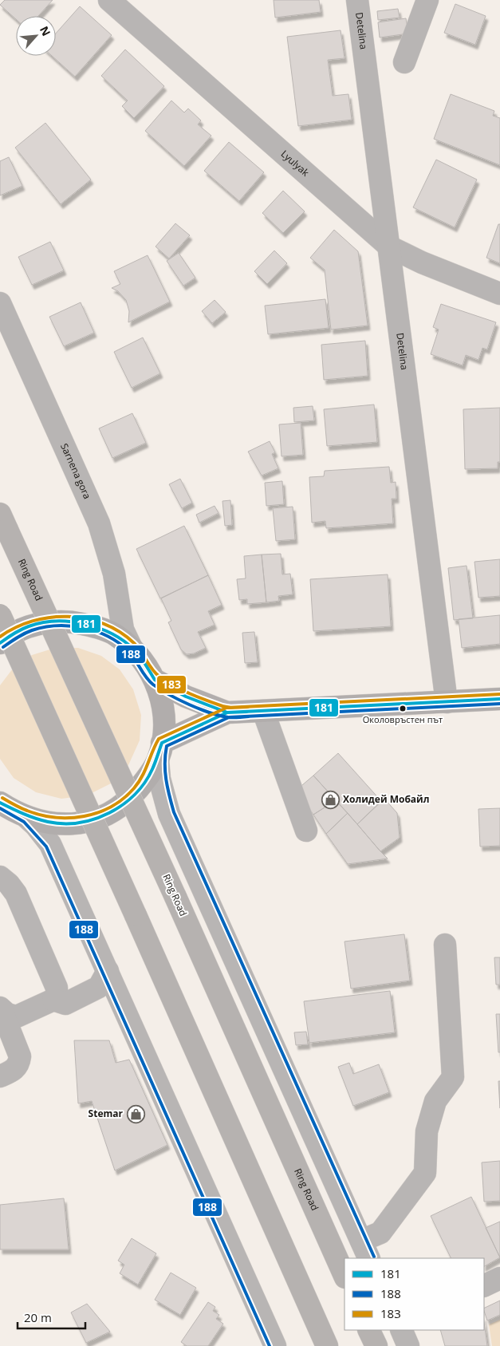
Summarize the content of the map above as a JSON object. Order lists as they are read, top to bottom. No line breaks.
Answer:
{"streets":{"highway":["Ring Road"],"street":["Detelina","Lyulyak","Sarnena gora"]},"crossings":[["Detelina","Lyulyak"]],"places":{"other":["Околовръстен път"],"shop":["Холидей Мобайл","Stemar"]},"lines":["transit line 183","transit line 181","transit line 188"],"legend":["181","188","183"],"scale_bar":"20 m","north":"top right"}
